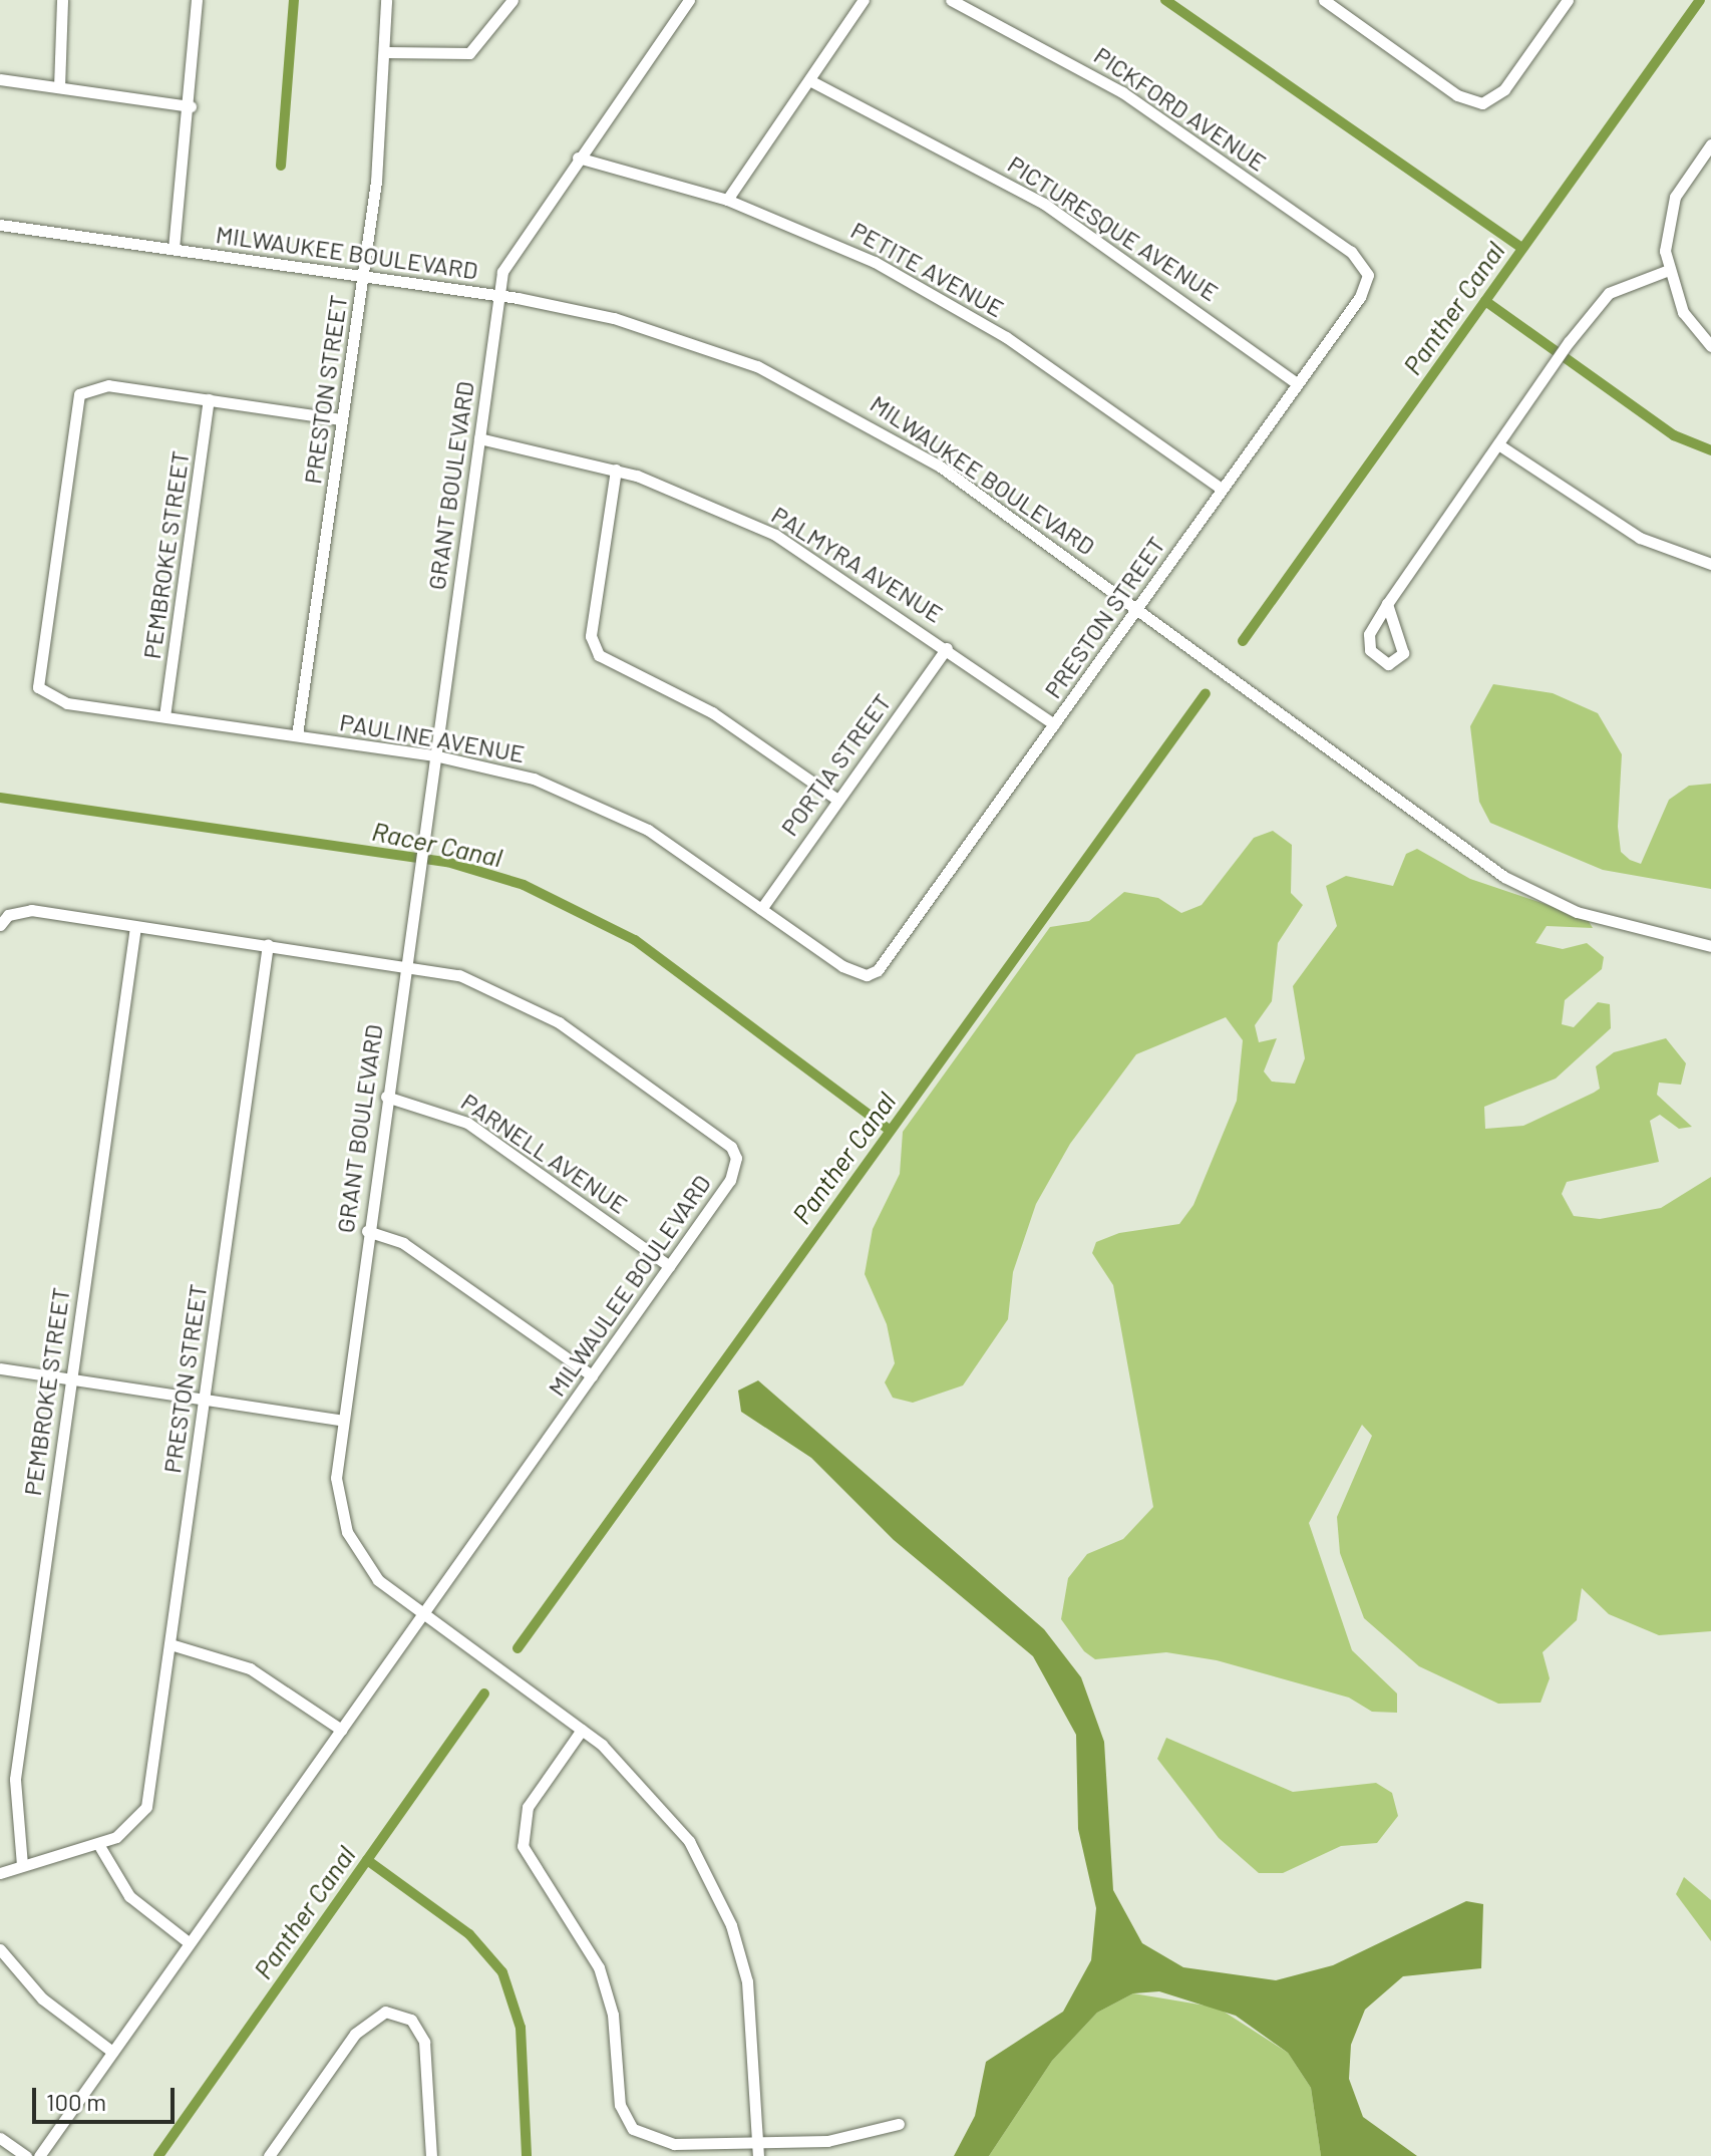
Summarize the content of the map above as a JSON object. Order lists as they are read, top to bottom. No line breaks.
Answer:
{"streets":{"street":["PICKFORD AVENUE","PICTURESQUE AVENUE","MILWAUKEE BOULEVARD","PETITE AVENUE","PRESTON STREET","GRANT BOULEVARD","PEMBROKE STREET","PALMYRA AVENUE","PAULINE AVENUE","PORTIA STREET","PARNELL AVENUE","MILWAULEE BOULEVARD"]},"crossings":[["PICKFORD AVENUE","PRESTON STREET"],["PICTURESQUE AVENUE","PRESTON STREET"],["MILWAUKEE BOULEVARD","PRESTON STREET"],["MILWAUKEE BOULEVARD","GRANT BOULEVARD"],["PETITE AVENUE","PRESTON STREET"],["PETITE AVENUE","GRANT BOULEVARD"],["PRESTON STREET","PALMYRA AVENUE"],["PRESTON STREET","PAULINE AVENUE"],["PRESTON STREET","MILWAULEE BOULEVARD"],["GRANT BOULEVARD","PALMYRA AVENUE"],["GRANT BOULEVARD","PAULINE AVENUE"],["GRANT BOULEVARD","PARNELL AVENUE"],["GRANT BOULEVARD","MILWAULEE BOULEVARD"],["PEMBROKE STREET","PAULINE AVENUE"],["PEMBROKE STREET","MILWAULEE BOULEVARD"],["PALMYRA AVENUE","PORTIA STREET"],["PAULINE AVENUE","PORTIA STREET"],["PARNELL AVENUE","MILWAULEE BOULEVARD"]],"water":["Panther Canal","Racer Canal"],"scale_bar":"100 m"}
